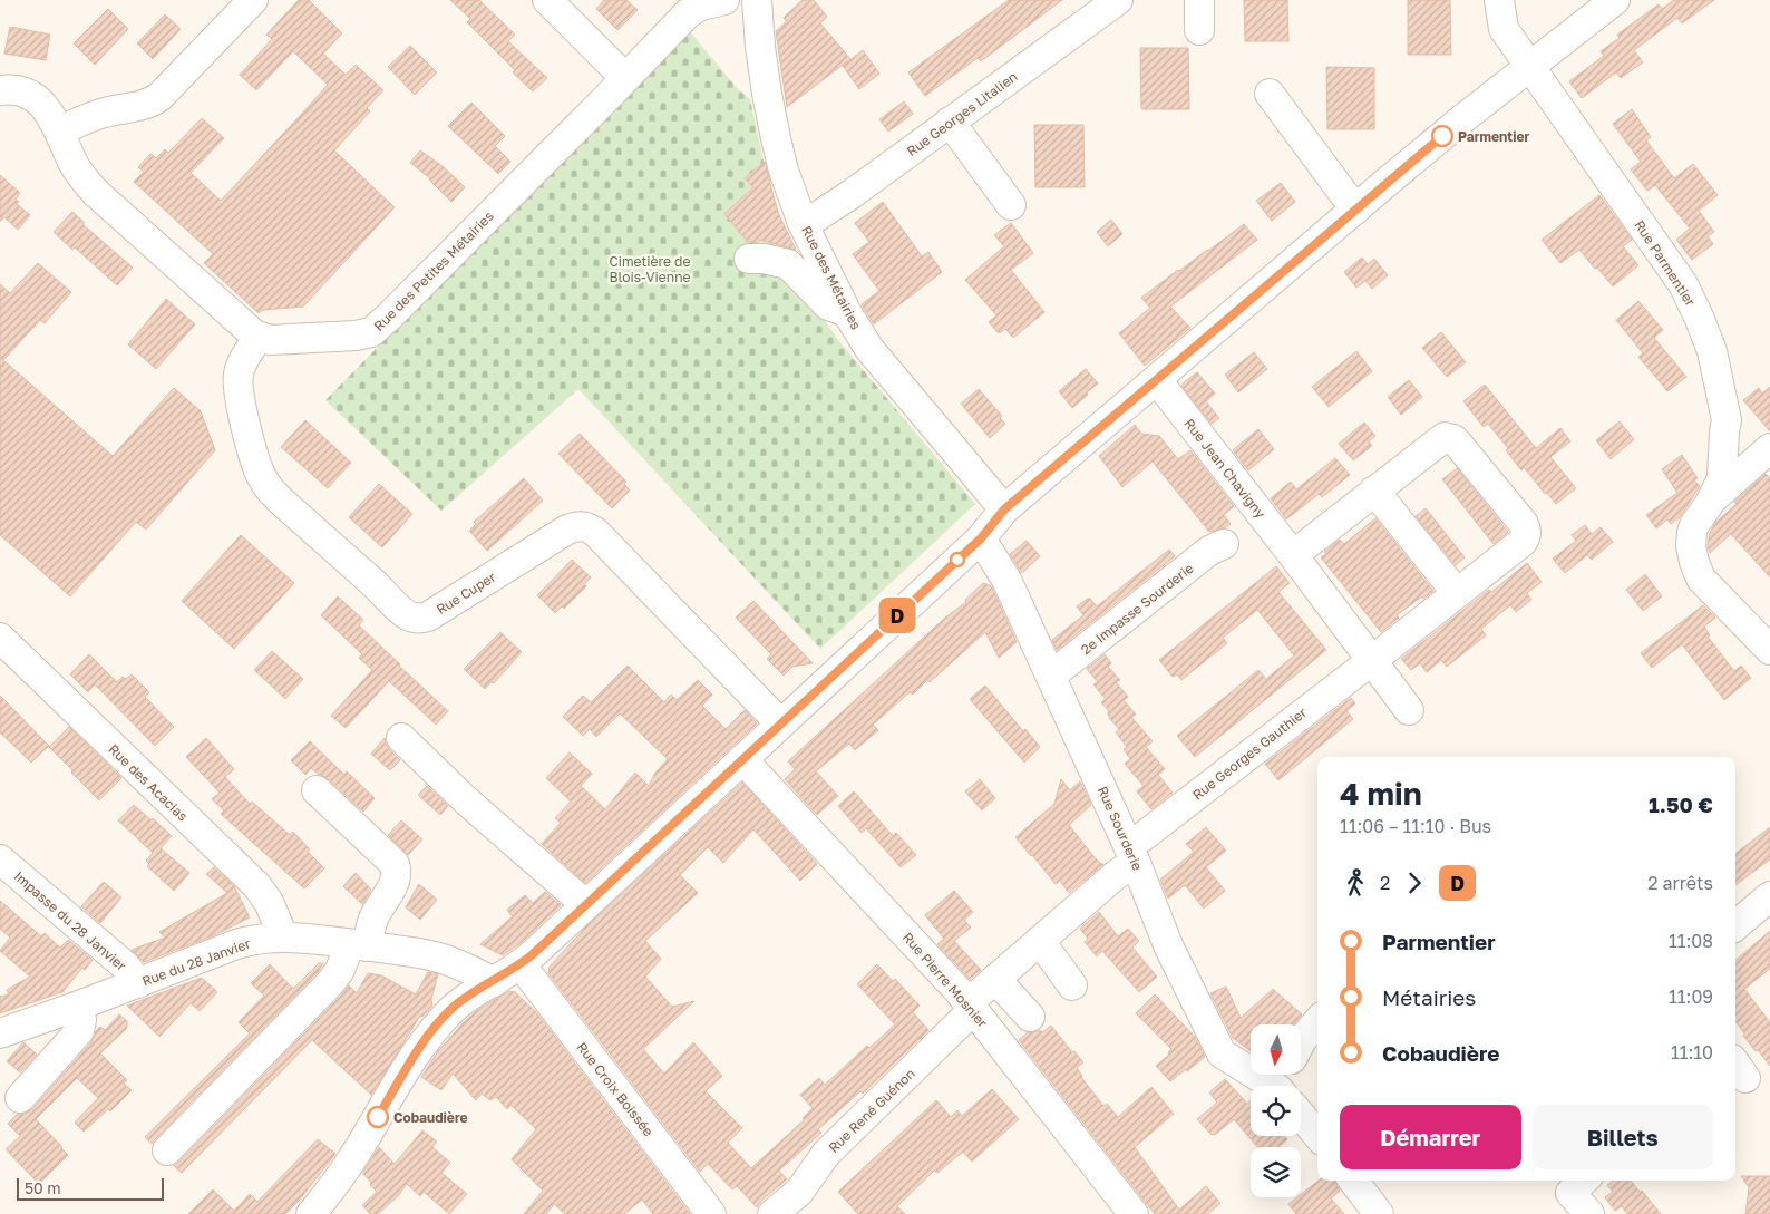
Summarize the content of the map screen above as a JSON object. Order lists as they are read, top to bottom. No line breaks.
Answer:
{"streets":{"street":["Rue Georges Litalien","Rue Parmentier","Rue des Petites Métairies","Rue des Métairies","Rue Jean Chavigny","Rue Cuper","2e Impasse Sourderie","Rue Georges Gauthier","Rue des Acacias","Rue Sourderie","Impasse du 28 Janvier","Rue du 28 Janvier","Rue Pierre Mosnier","Rue Croix Boissée","Rue René Guénon"]},"crossings":[["Rue Georges Litalien","Rue des Métairies"],["Rue des Petites Métairies","Rue Cuper"],["Rue Jean Chavigny","Rue Georges Gauthier"],["2e Impasse Sourderie","Rue Sourderie"],["Rue Georges Gauthier","Rue Sourderie"],["Rue Georges Gauthier","Rue René Guénon"],["Rue des Acacias","Rue du 28 Janvier"],["Impasse du 28 Janvier","Rue du 28 Janvier"],["Rue Pierre Mosnier","Rue René Guénon"]],"parks":["Cimetière de Blois-Vienne"],"places":["Parmentier","Cobaudière"],"lines":["bus line D"],"scale_bar":"50 m","north":"bottom","page":{"on_map":"D","heading":["4 min","11:06 – 11:10 · Bus","1.50 €"],"legs":["2","D","2 arrêts"],"list":[{"name":"Parmentier","value":"11:08"},{"name":"Métairies","value":"11:09"},{"name":"Cobaudière","value":"11:10"}],"buttons":["Démarrer","Billets"],"scale":"50 m"}}
